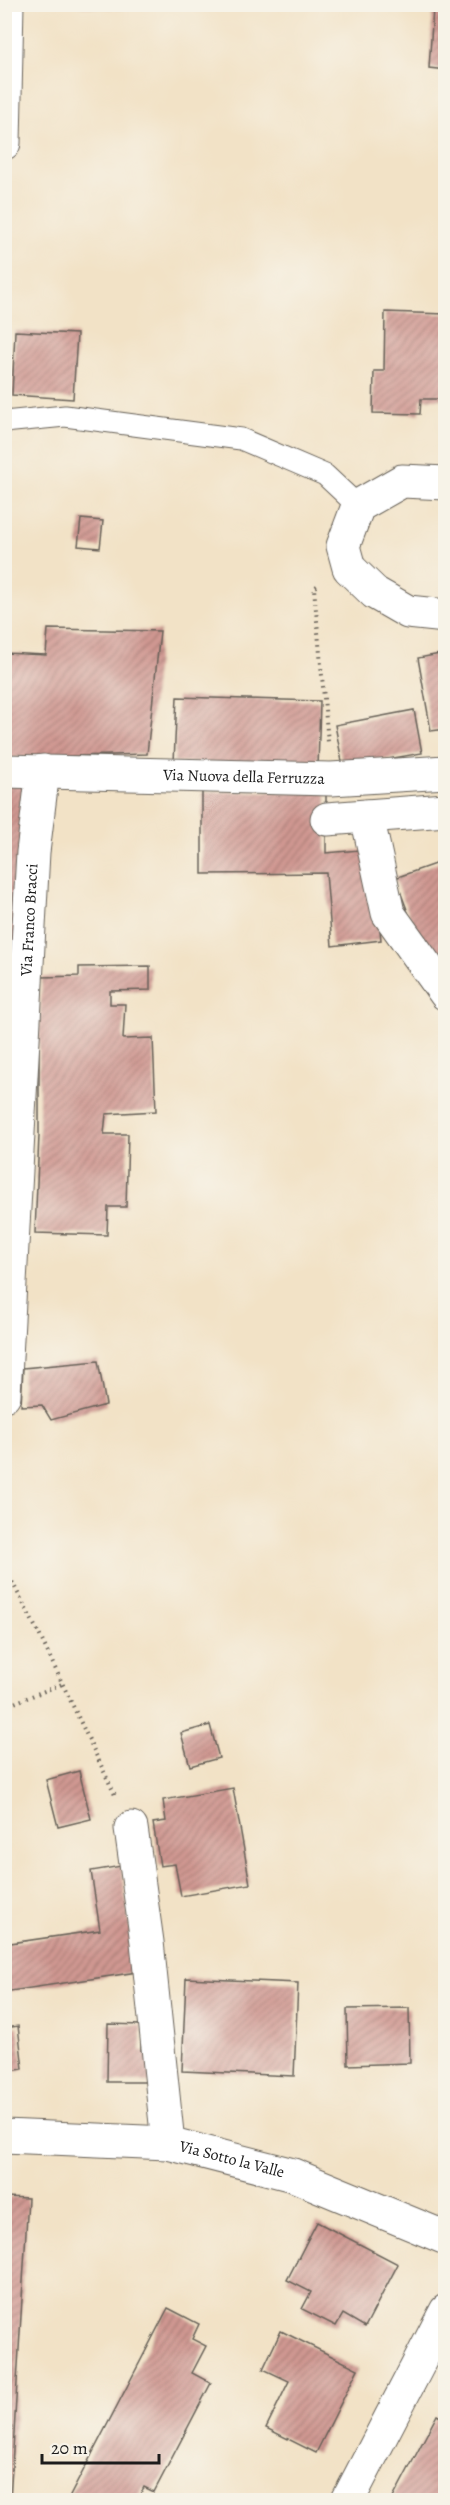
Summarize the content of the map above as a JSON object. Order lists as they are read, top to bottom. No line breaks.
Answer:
{"streets":{"street":["Via Nuova della Ferruzza","Via Franco Bracci","Via Sotto la Valle"]},"crossings":[["Via Nuova della Ferruzza","Via Franco Bracci"]],"scale_bar":"20 m"}
